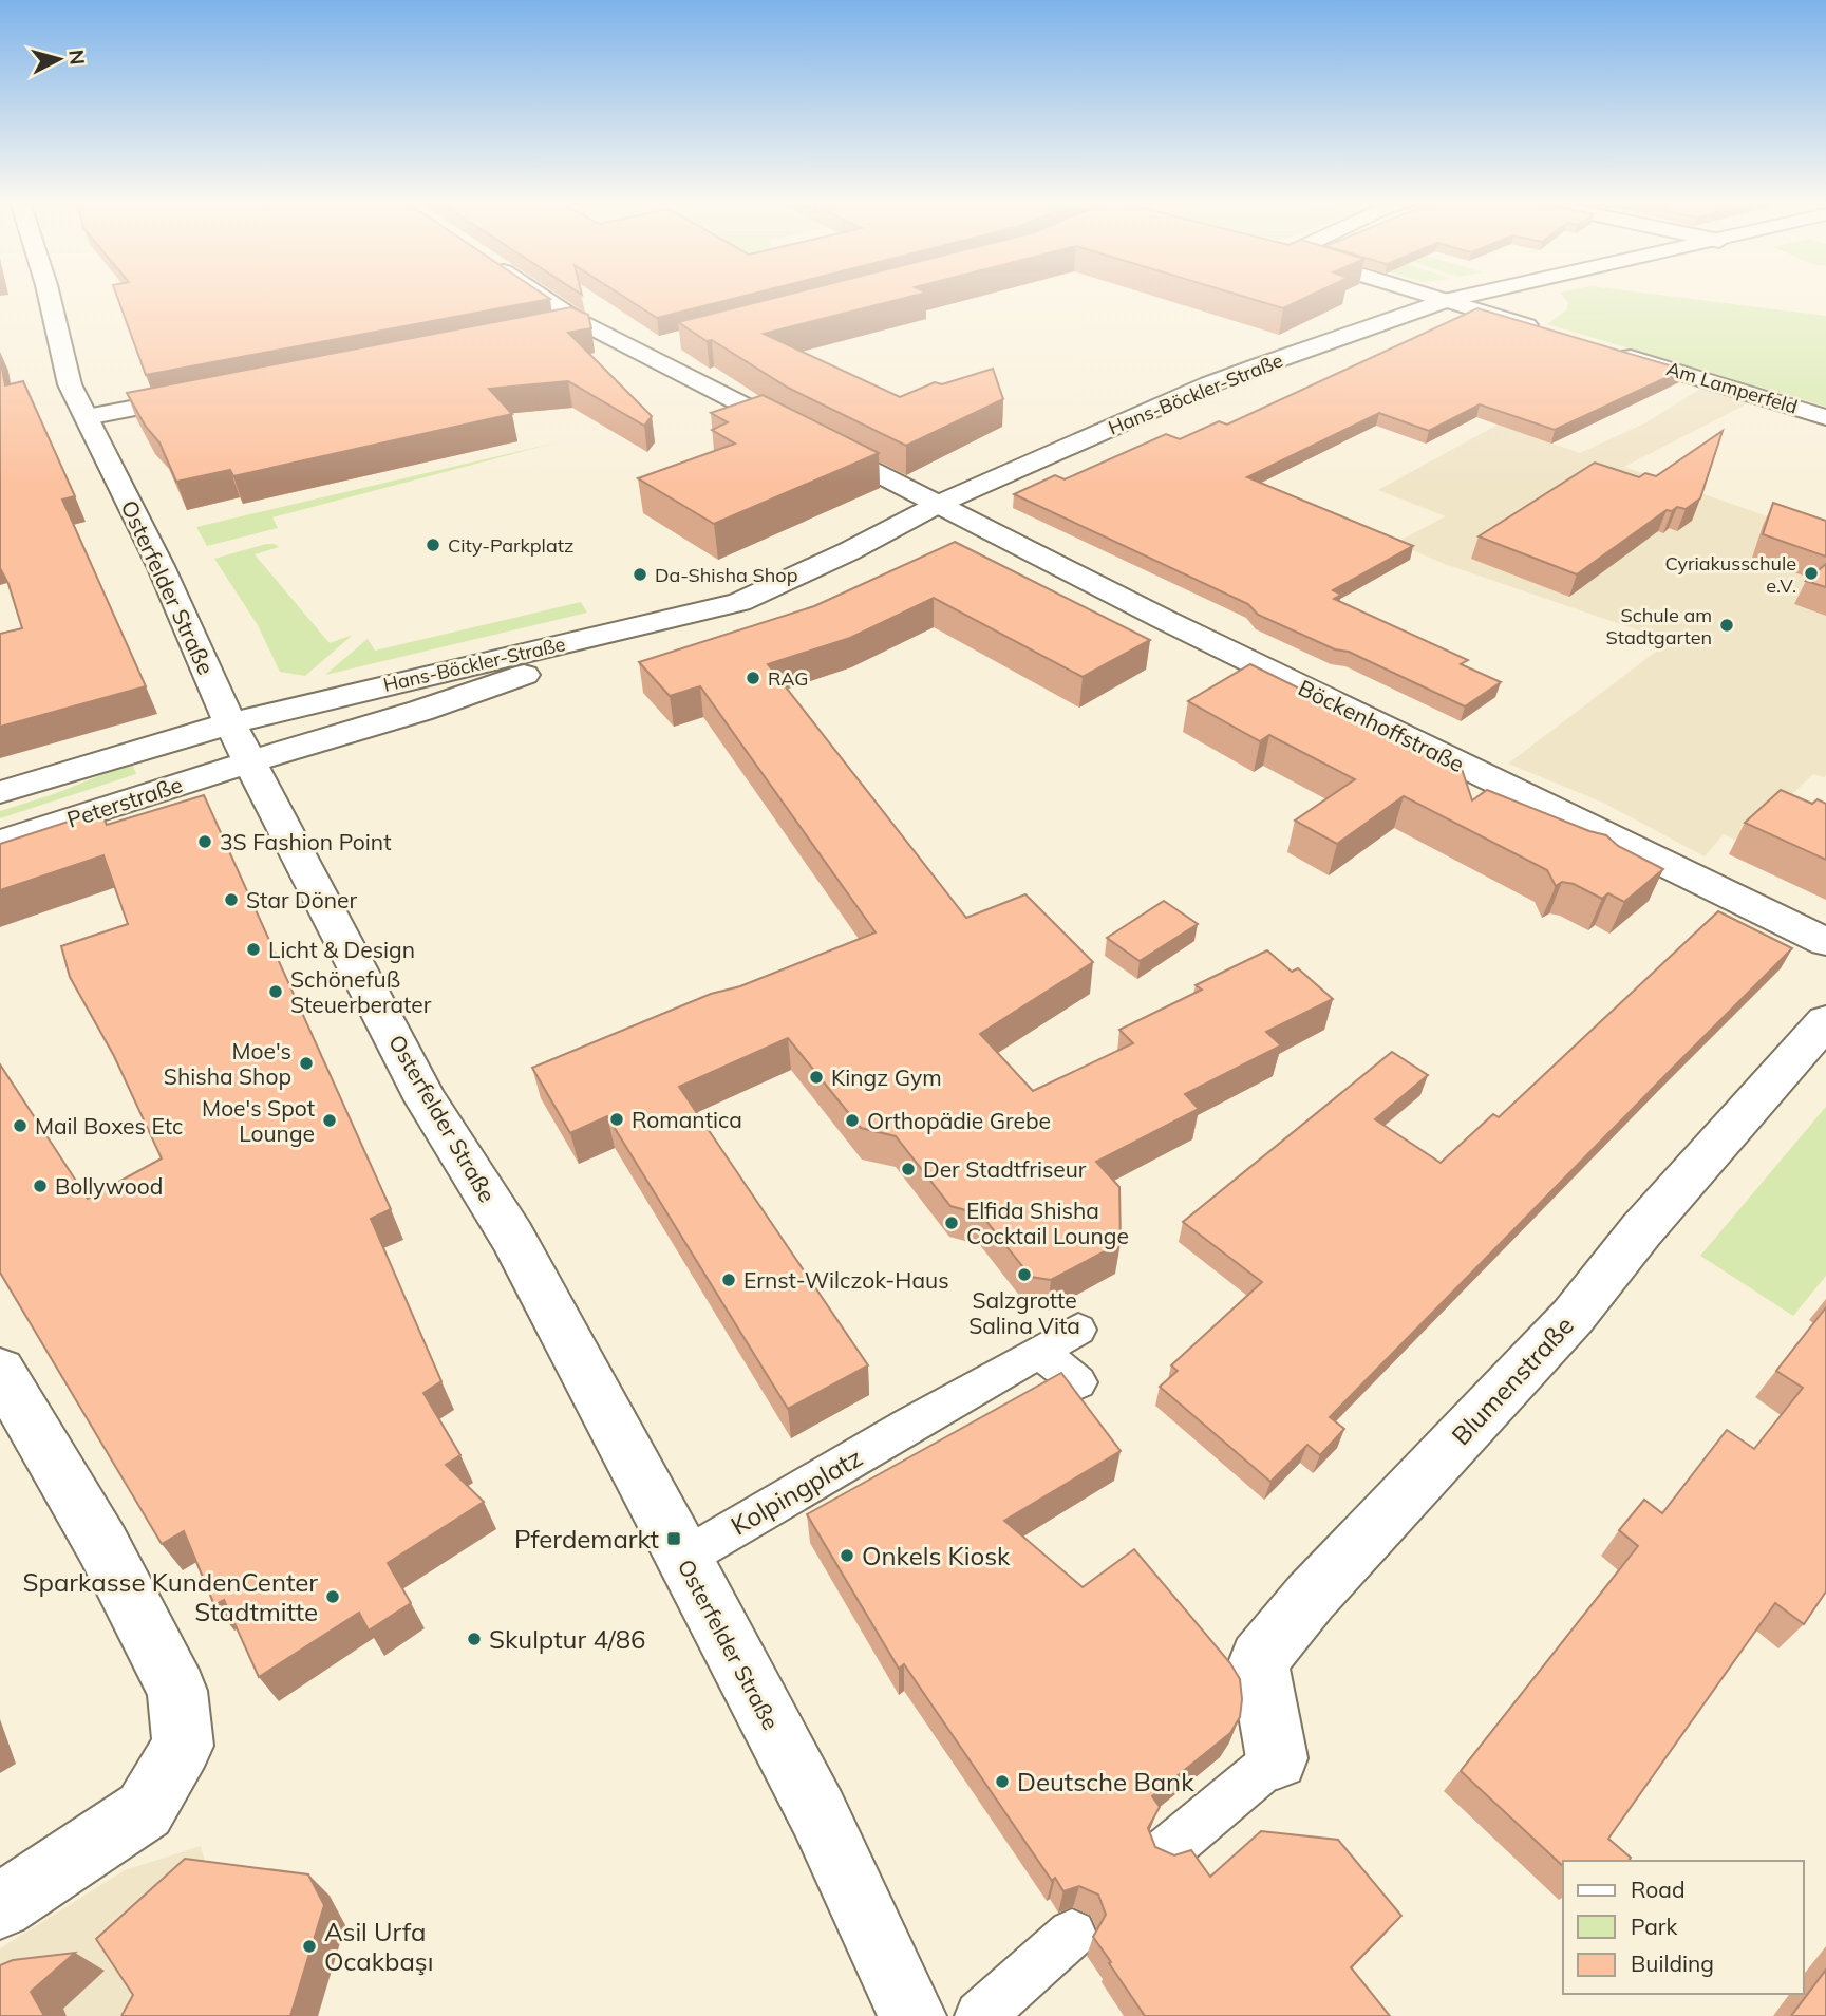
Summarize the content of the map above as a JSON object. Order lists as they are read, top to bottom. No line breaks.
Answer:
{"streets":{"main road":["Am Lamperfeld","Hans-Böckler-Straße","Osterfelder Straße","Böckenhoffstraße","Peterstraße","Blumenstraße"],"street":["Kolpingplatz"]},"crossings":[["Hans-Böckler-Straße","Osterfelder Straße"],["Hans-Böckler-Straße","Böckenhoffstraße"],["Hans-Böckler-Straße","Peterstraße"],["Osterfelder Straße","Peterstraße"],["Osterfelder Straße","Kolpingplatz"]],"places":{"other":["City-Parkplatz","Cyriakusschule e.V.","Da-Shisha Shop","Schule am Stadtgarten","RAG","3S Fashion Point","Star Döner","Licht & Design","Schönefuß Steuerberater","Moe's Shisha Shop","Kingz Gym","Romantica","Moe's Spot Lounge","Orthopädie Grebe","Mail Boxes Etc","Der Stadtfriseur","Bollywood","Elfida Shisha Cocktail Lounge","Salzgrotte Salina Vita","Ernst-Wilczok-Haus","Onkels Kiosk","Sparkasse KundenCenter Stadtmitte","Skulptur 4/86","Deutsche Bank","Asil Urfa Ocakbaşı"],"transit":["Pferdemarkt"]},"legend":["Road","Park","Building"],"north":"right"}
